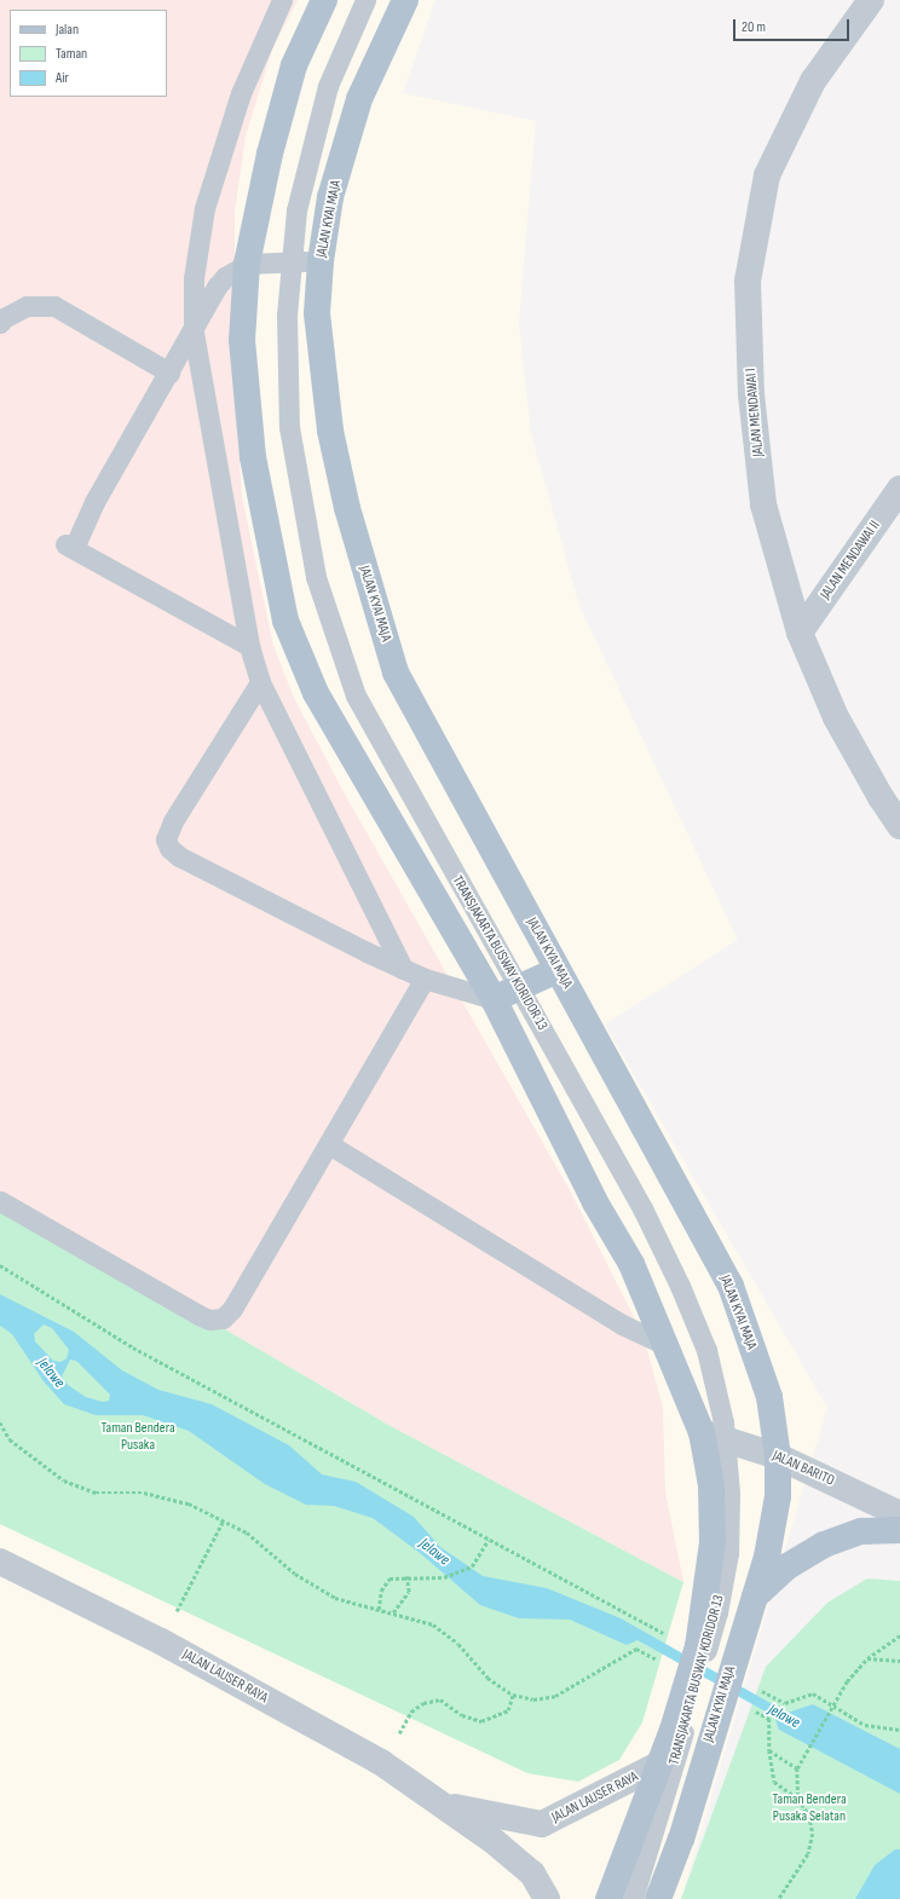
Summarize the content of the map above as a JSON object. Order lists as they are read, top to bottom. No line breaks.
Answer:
{"streets":{"main road":["JALAN KYAI MAJA"],"street":["JALAN MENDAWAI I","JALAN MENDAWAI II","JALAN BARITO","JALAN LAUSER RAYA"],"lane":["TRANSJAKARTA BUSWAY KORIDOR 13"]},"crossings":[["JALAN KYAI MAJA","JALAN BARITO"],["JALAN MENDAWAI I","JALAN MENDAWAI II"]],"water":["Jelawe"],"parks":["Taman Bendera Pusaka","Taman Bendera Pusaka Selatan"],"legend":["Jalan","Taman","Air"],"scale_bar":"20 m"}
